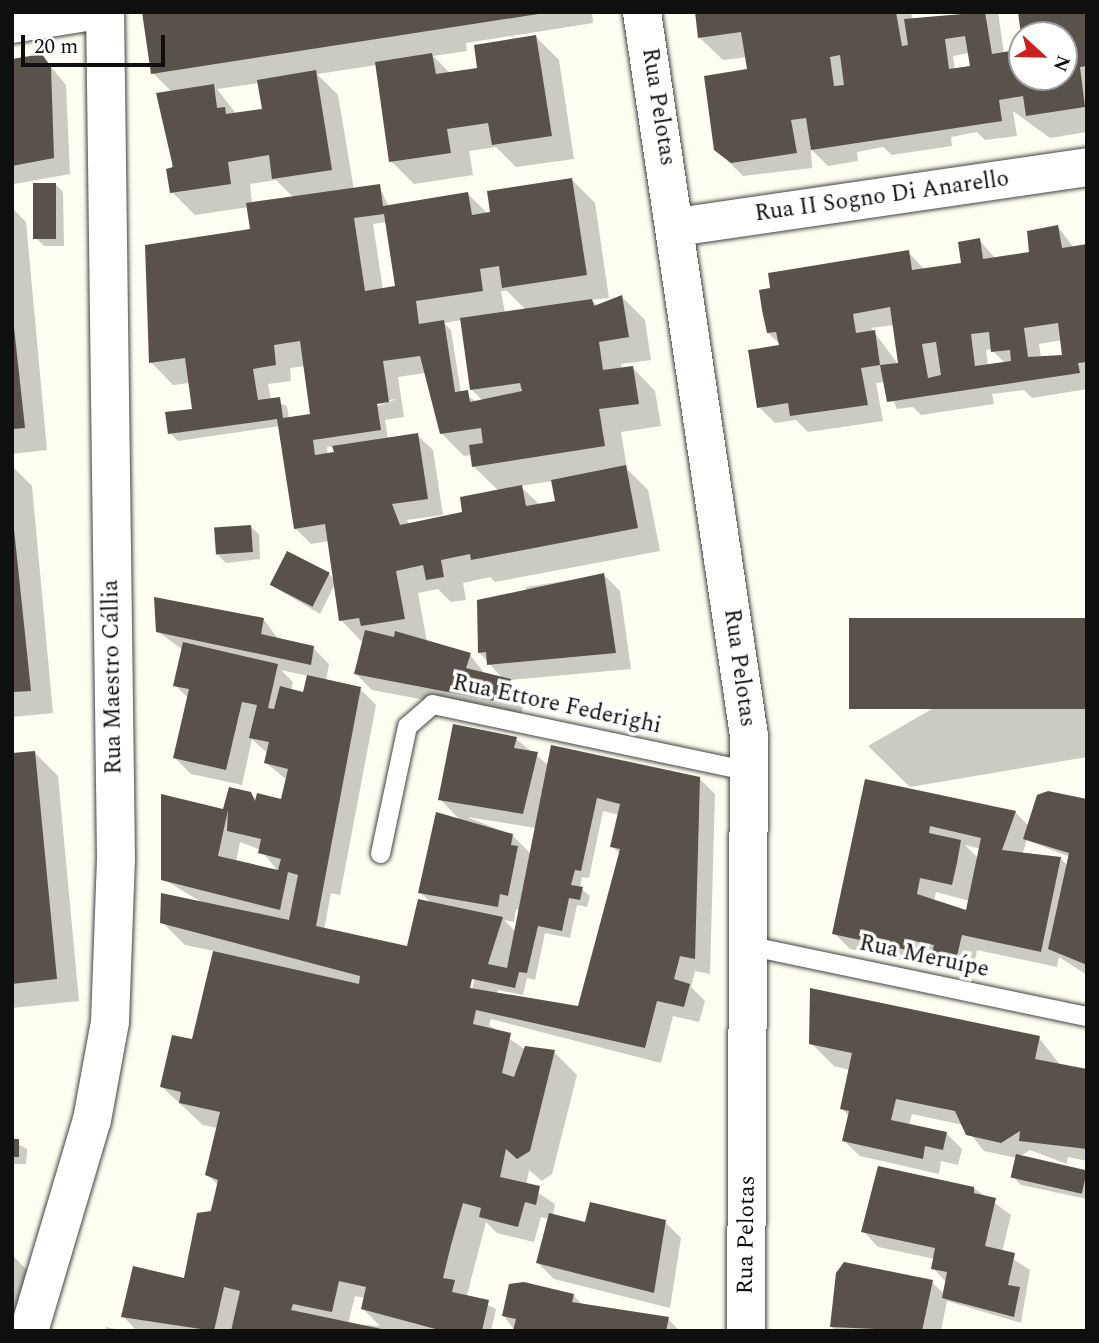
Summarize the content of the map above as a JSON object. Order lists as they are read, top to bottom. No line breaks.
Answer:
{"streets":{"street":["Rua Pelotas","Rua II Sogno Di Anarello","Rua Maestro Cállia"],"lane":["Rua Ettore Federighi","Rua Meruípe"]},"crossings":[["Rua Pelotas","Rua II Sogno Di Anarello"],["Rua Pelotas","Rua Ettore Federighi"],["Rua Pelotas","Rua Meruípe"]],"scale_bar":"20 m","north":"right"}
